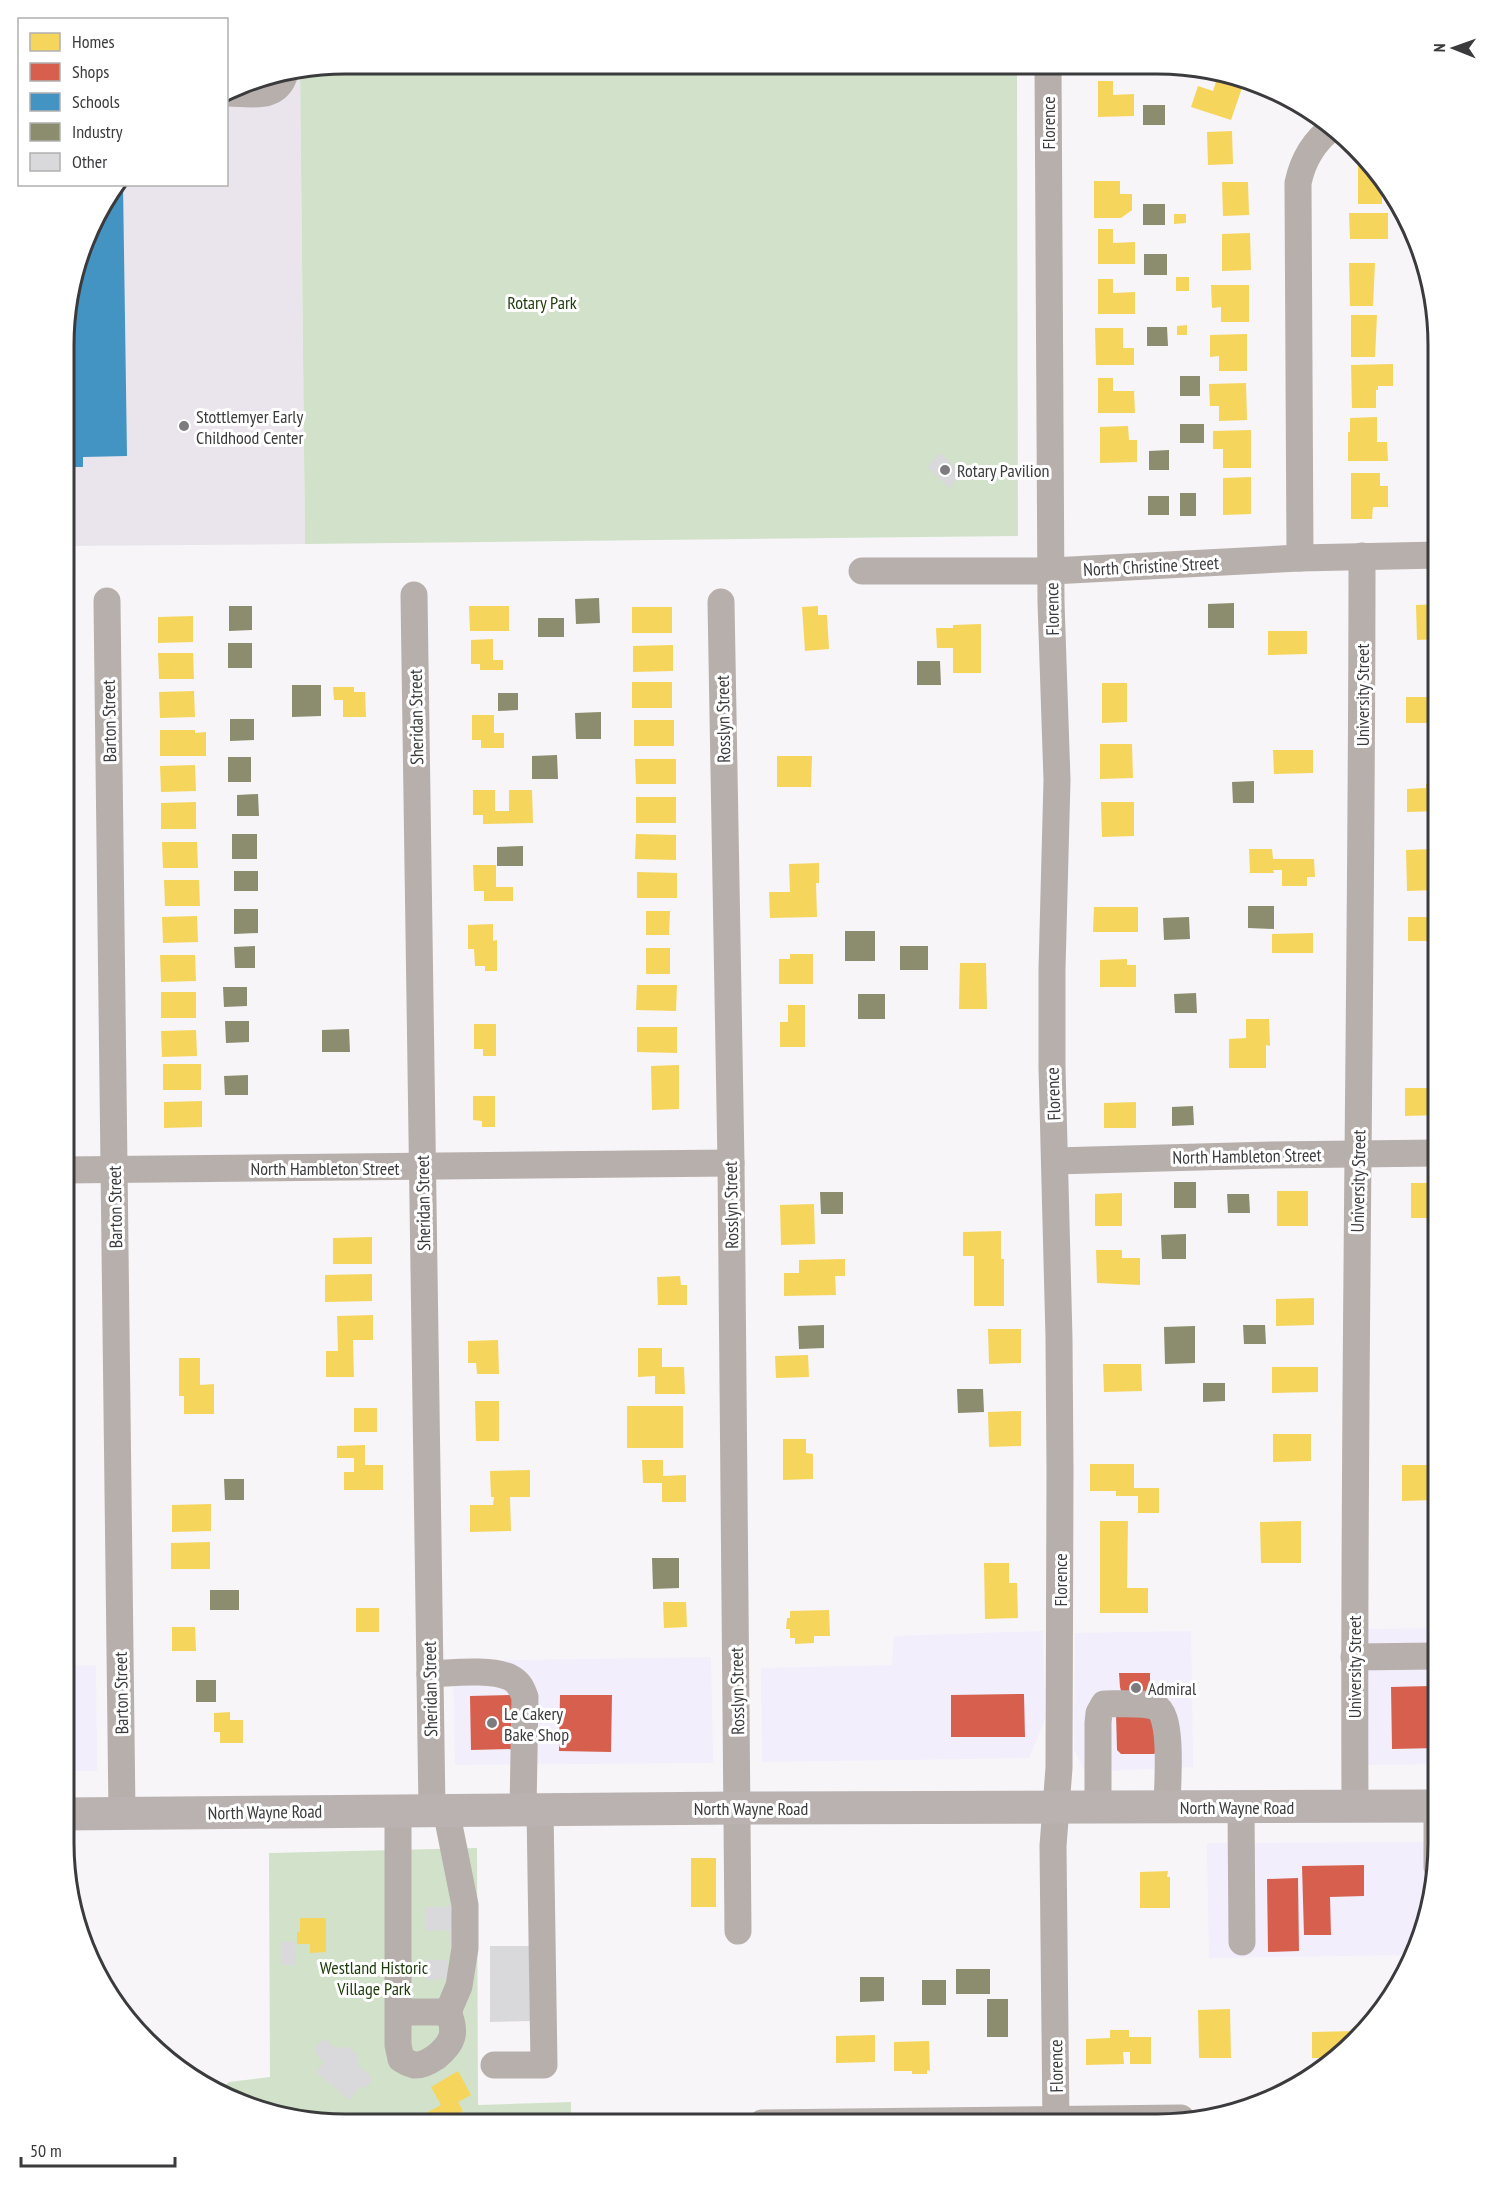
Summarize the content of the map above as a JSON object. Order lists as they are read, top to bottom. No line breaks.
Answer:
{"streets":{"main road":["North Wayne Road"],"street":["Florence","North Christine Street","University Street","Sheridan Street","Rosslyn Street","Barton Street","North Hambleton Street"]},"crossings":[["Florence","North Christine Street"],["Florence","North Hambleton Street"],["Florence","North Wayne Road"],["North Christine Street","University Street"],["University Street","North Hambleton Street"],["University Street","North Wayne Road"],["Sheridan Street","North Hambleton Street"],["Sheridan Street","North Wayne Road"],["Rosslyn Street","North Hambleton Street"],["Rosslyn Street","North Wayne Road"],["Barton Street","North Hambleton Street"],["Barton Street","North Wayne Road"]],"parks":["Rotary Park","Westland Historic Village Park"],"places":["Stottlemyer Early Childhood Center","Rotary Pavilion","Admiral","Le Cakery Bake Shop"],"legend":["Homes","Shops","Schools","Industry","Other"],"scale_bar":"50 m","north":"left"}
